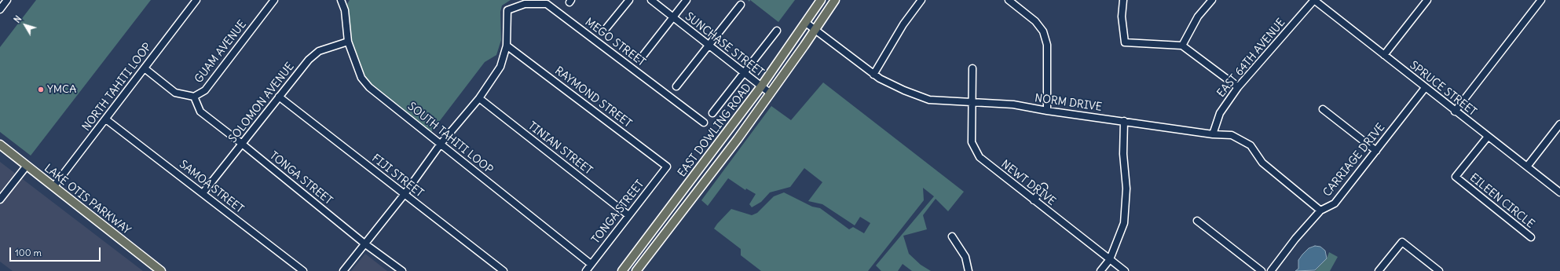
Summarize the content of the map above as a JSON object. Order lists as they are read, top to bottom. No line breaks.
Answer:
{"streets":{"main road":["EAST DOWLING ROAD","LAKE OTIS PARKWAY"],"street":["MEGO STREET","SUNCHASE STREET","GUAM AVENUE","EAST 64TH AVENUE","NORTH TAHITI LOOP","SPRUCE STREET","RAYMOND STREET","SOLOMON AVENUE","NORM DRIVE","SOUTH TAHITI LOOP","TINIAN STREET","CARRIAGE DRIVE","FIJI STREET","TONGA STREET","NEWT DRIVE","SAMOA STREET","EILEEN CIRCLE"]},"crossings":[["MEGO STREET","RAYMOND STREET"],["SUNCHASE STREET","EAST DOWLING ROAD"],["GUAM AVENUE","NORTH TAHITI LOOP"],["GUAM AVENUE","TONGA STREET"],["EAST 64TH AVENUE","SPRUCE STREET"],["EAST 64TH AVENUE","NORM DRIVE"],["NORTH TAHITI LOOP","SAMOA STREET"],["NORTH TAHITI LOOP","LAKE OTIS PARKWAY"],["SPRUCE STREET","CARRIAGE DRIVE"],["SPRUCE STREET","EILEEN CIRCLE"],["RAYMOND STREET","TONGA STREET"],["SOLOMON AVENUE","SOUTH TAHITI LOOP"],["SOLOMON AVENUE","FIJI STREET"],["SOLOMON AVENUE","TONGA STREET"],["SOLOMON AVENUE","SAMOA STREET"],["NORM DRIVE","EAST DOWLING ROAD"],["NORM DRIVE","CARRIAGE DRIVE"],["NORM DRIVE","NEWT DRIVE"],["SOUTH TAHITI LOOP","TONGA STREET"],["TINIAN STREET","TONGA STREET"]],"places":["YMCA"],"scale_bar":"100 m","north":"top left"}
